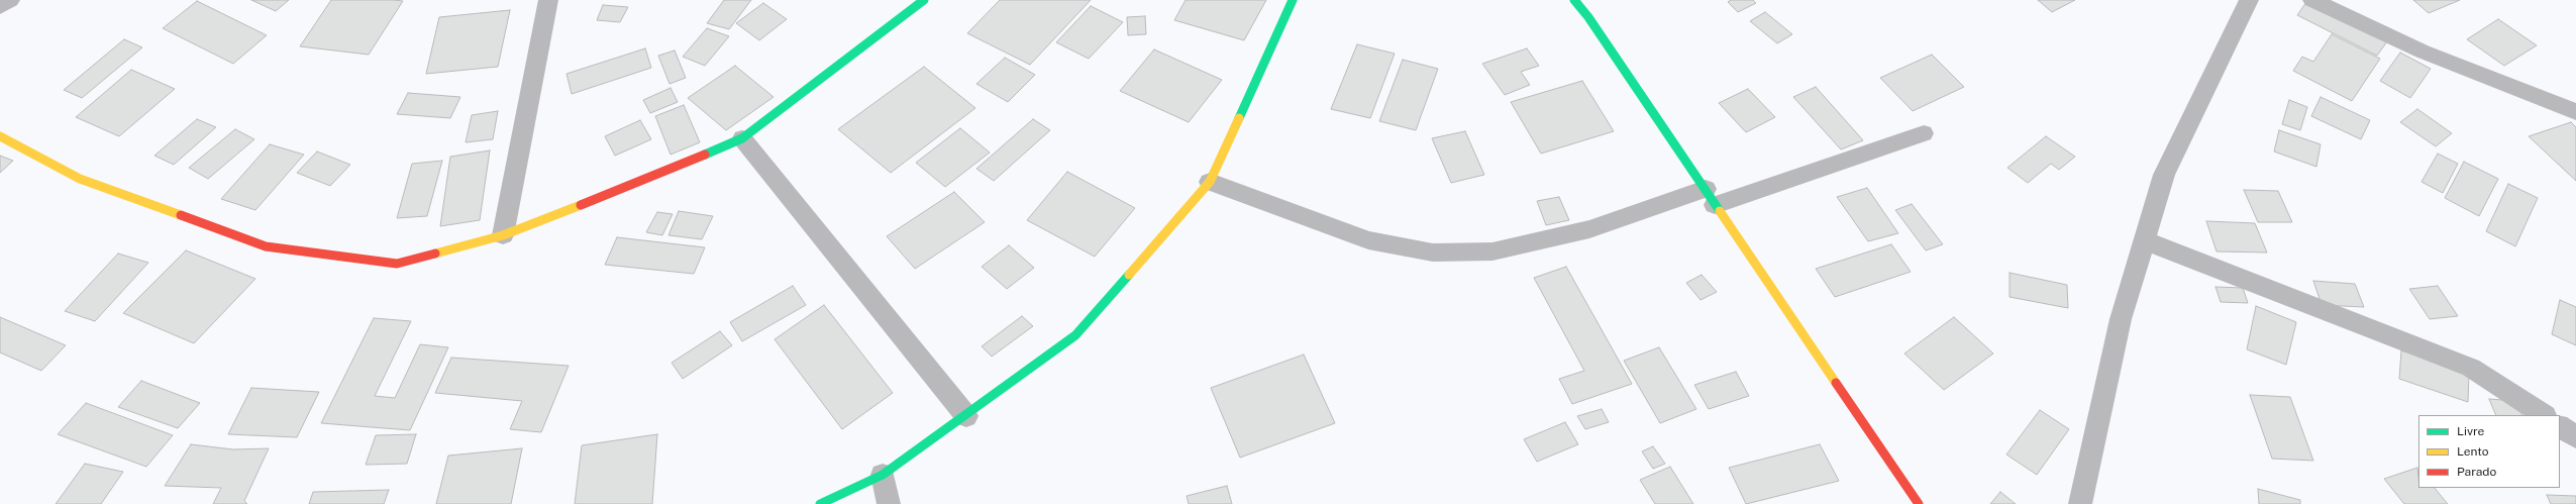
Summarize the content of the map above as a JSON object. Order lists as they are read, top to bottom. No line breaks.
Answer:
{"legend":["Livre","Lento","Parado"]}
